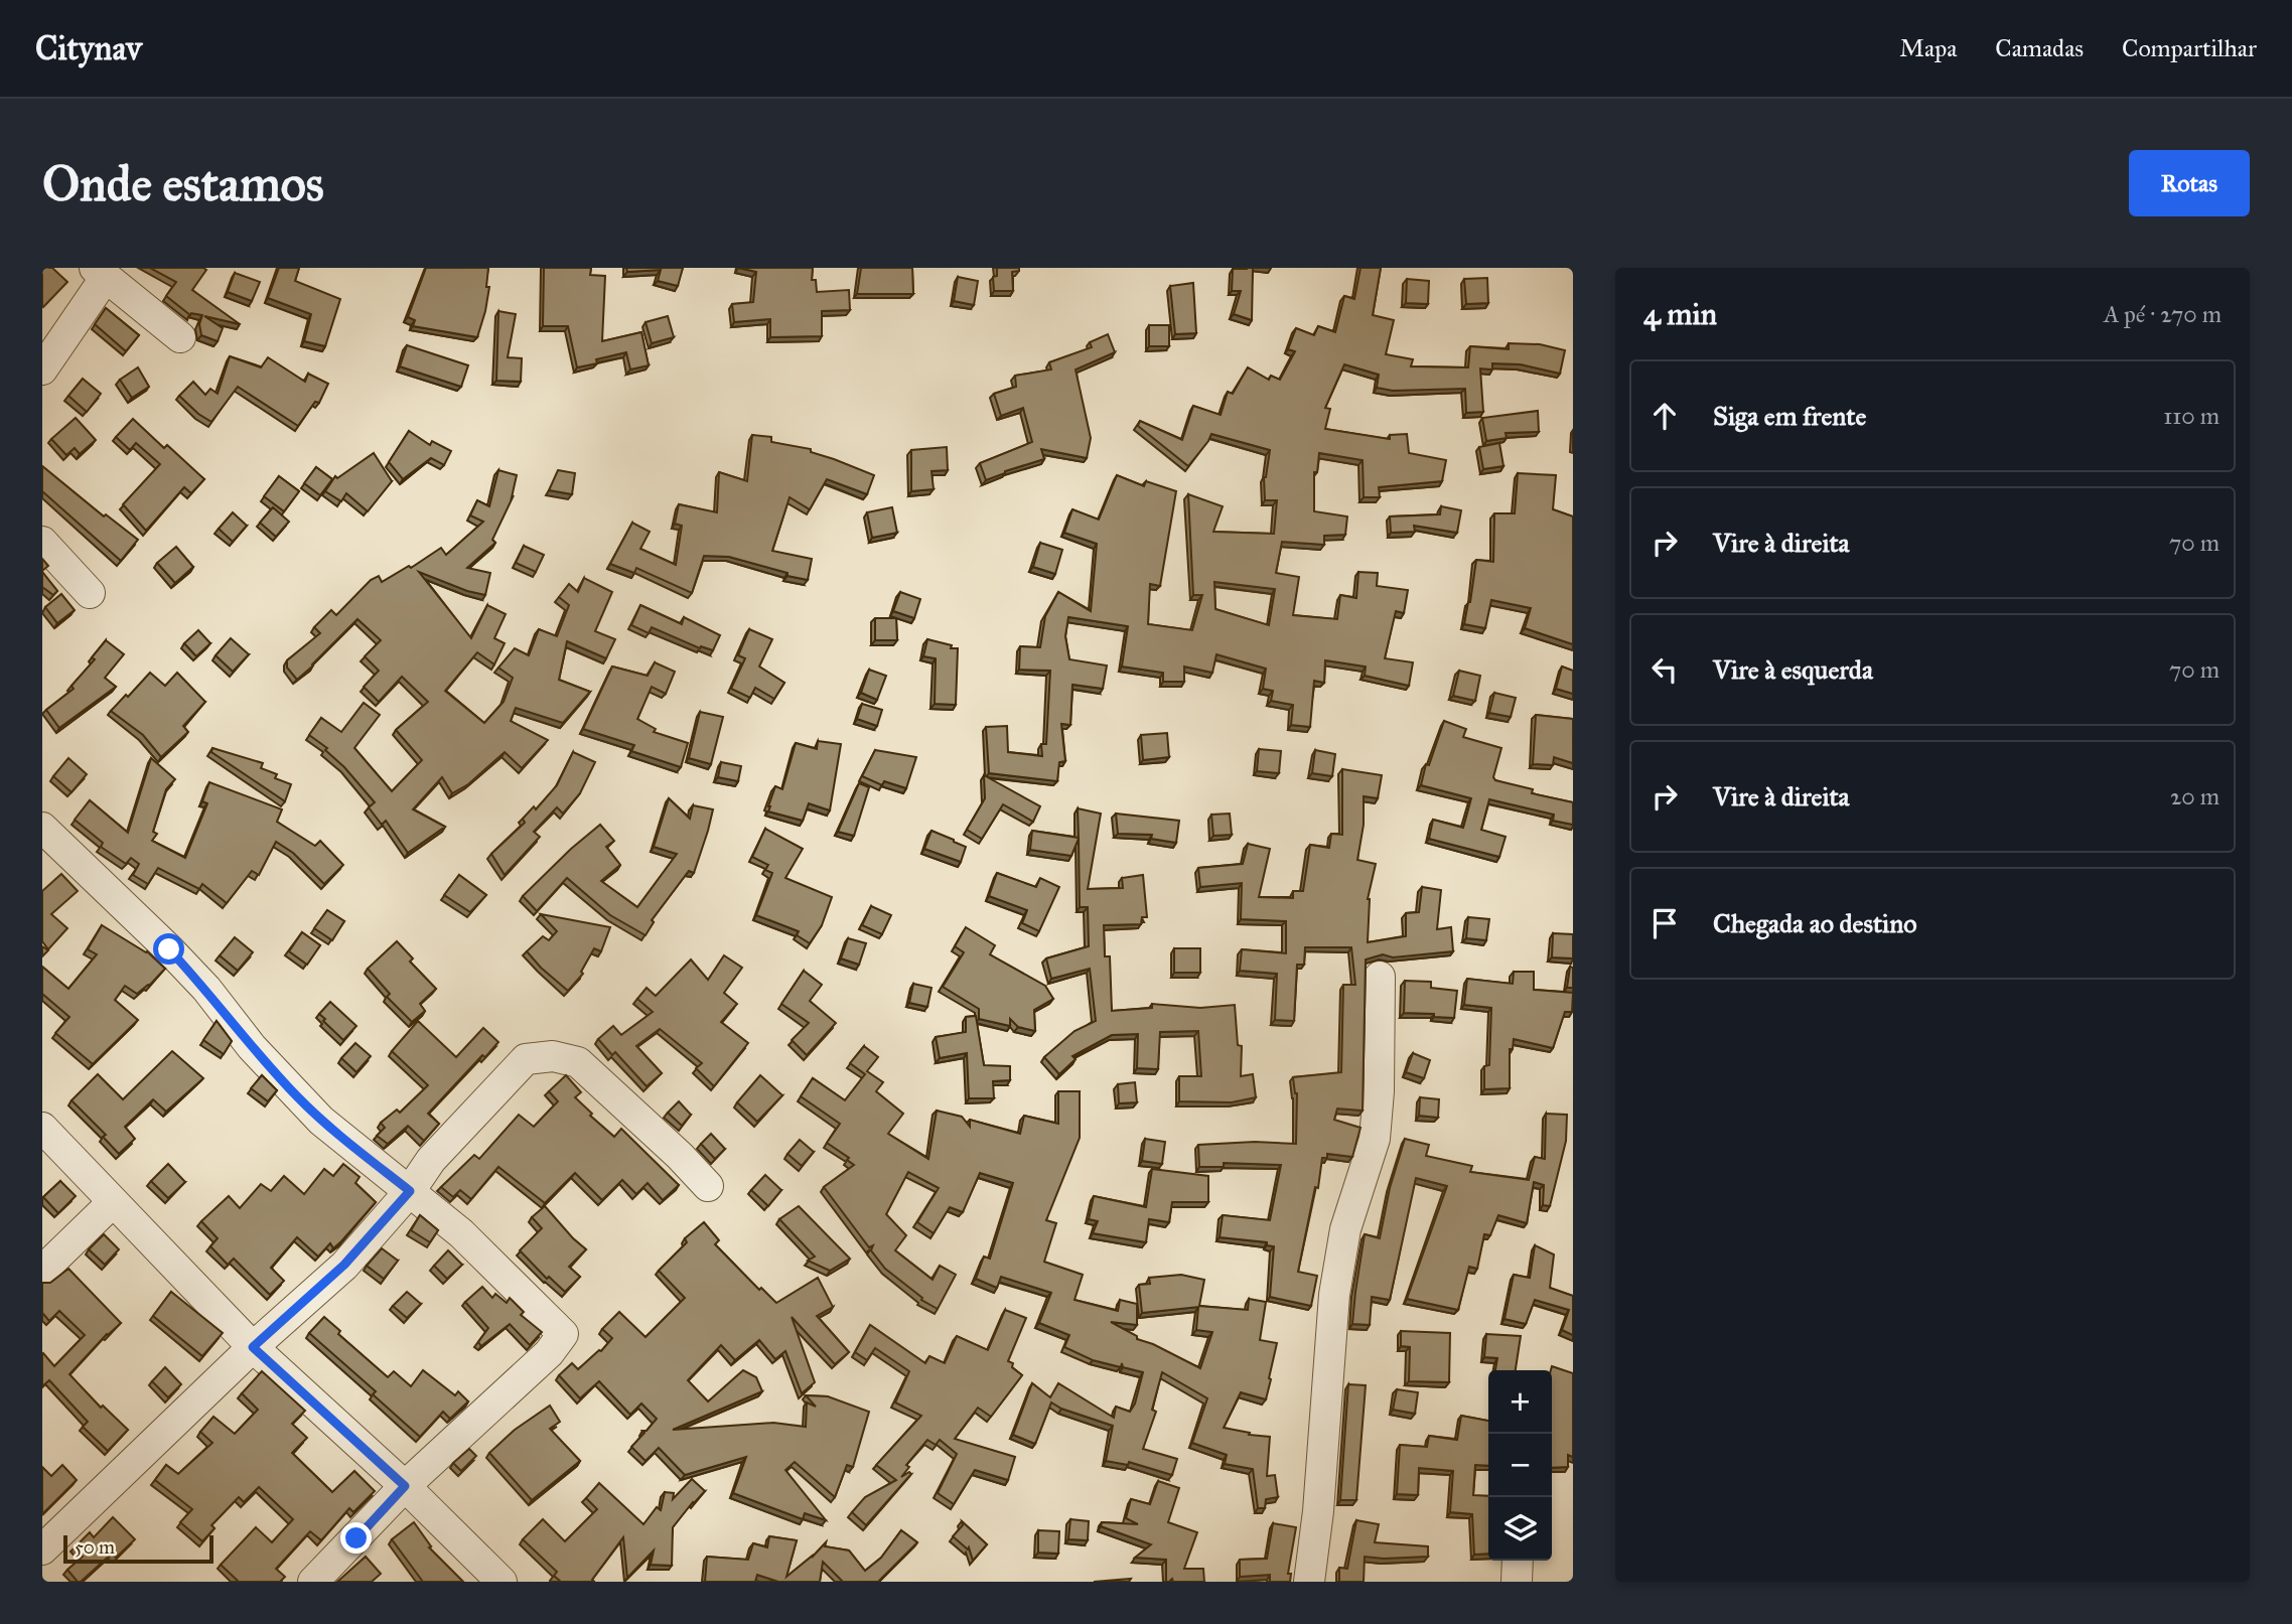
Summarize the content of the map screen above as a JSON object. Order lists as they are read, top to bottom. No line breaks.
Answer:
{"scale_bar":"50 m","page":{"header":"Citynav","nav":["Mapa","Camadas","Compartilhar"],"buttons":"Rotas","title":"Onde estamos","heading":["4 min","A pé · 270 m"],"list":[["Siga em frente","110 m"],["Vire à direita","70 m"],["Vire à esquerda","70 m"],["Vire à direita","20 m"],"Chegada ao destino"],"map_buttons":["+","−"],"scale":"50 m"}}
